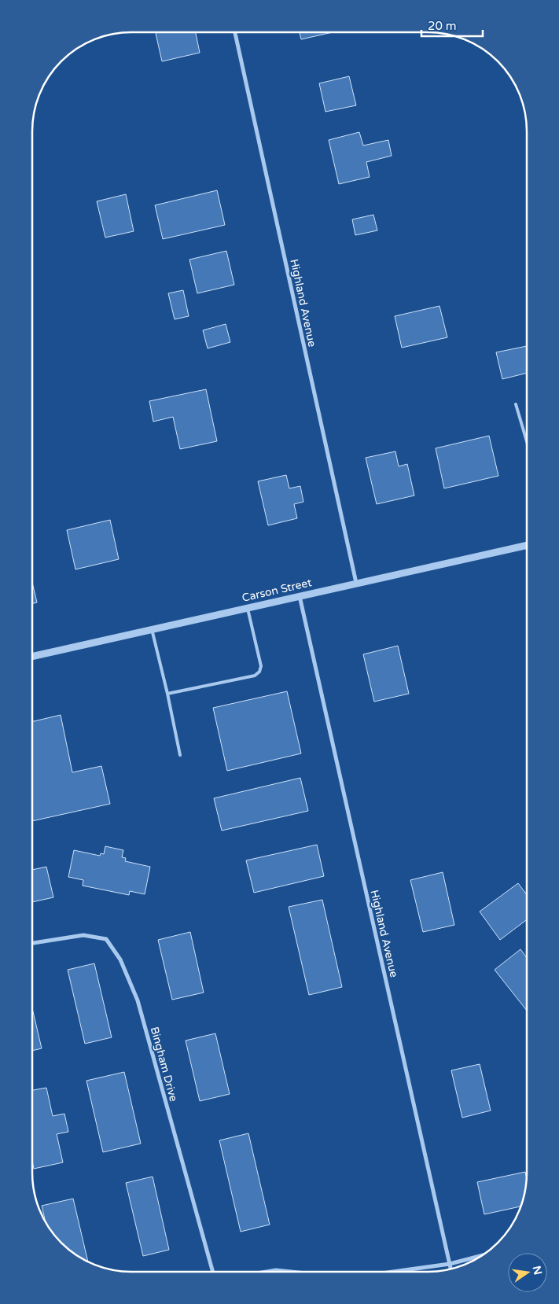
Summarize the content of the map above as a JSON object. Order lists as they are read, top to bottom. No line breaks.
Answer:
{"streets":{"street":["Highland Avenue","Carson Street","Bingham Drive"]},"crossings":[["Highland Avenue","Carson Street"]],"scale_bar":"20 m","north":"right"}
